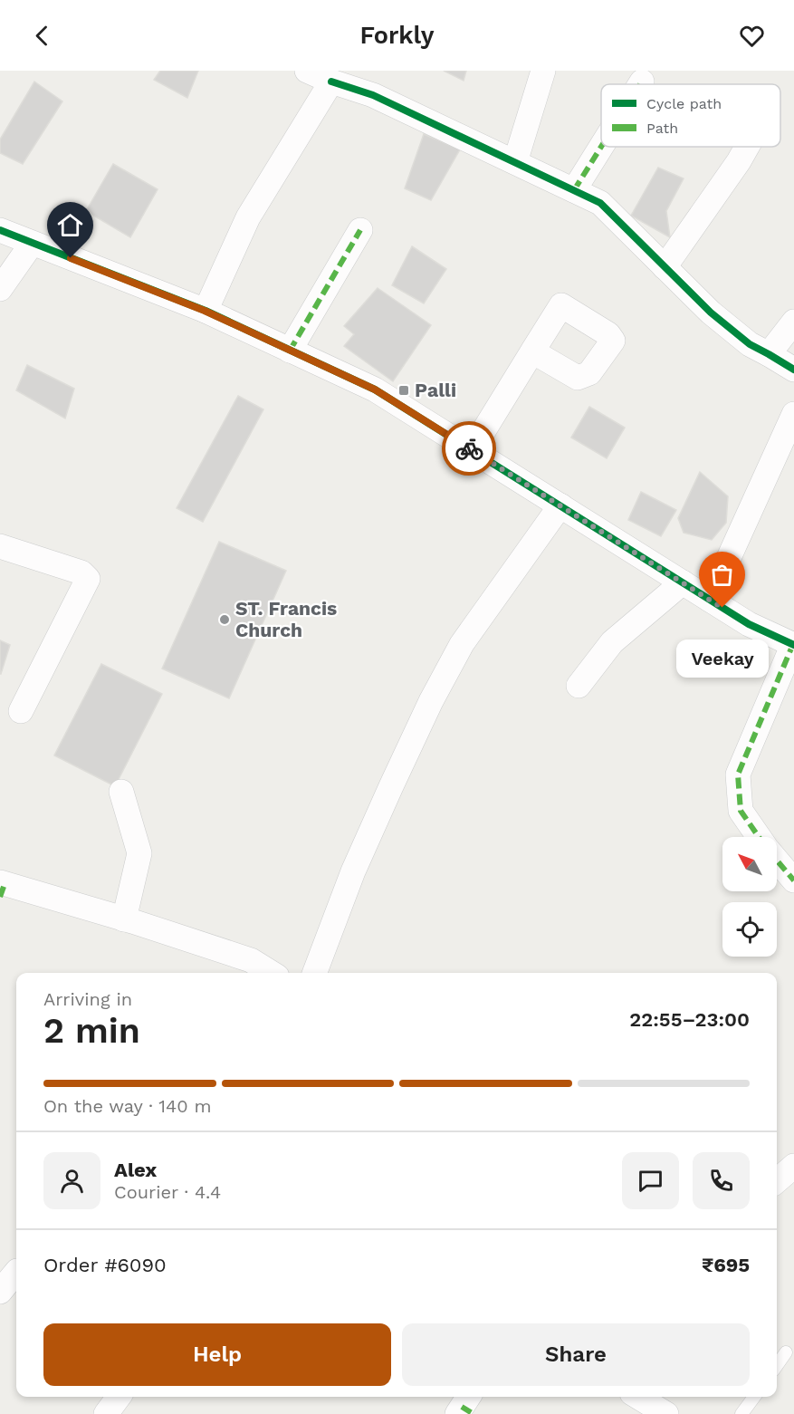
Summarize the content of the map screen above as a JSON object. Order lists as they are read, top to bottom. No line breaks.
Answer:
{"places":{"transit":["Palli"],"other":["Veekay","ST. Francis Church"]},"legend":["Cycle path","Path"],"north":"top left","page":{"header":"Forkly","bubble":"Veekay","heading":["2 min","Arriving in","22:55–23:00"],"panel":["Alex","Courier · 4.4","Order #6090","₹695"],"bar":"On the way · 140 m","buttons":["Help","Share"]}}
